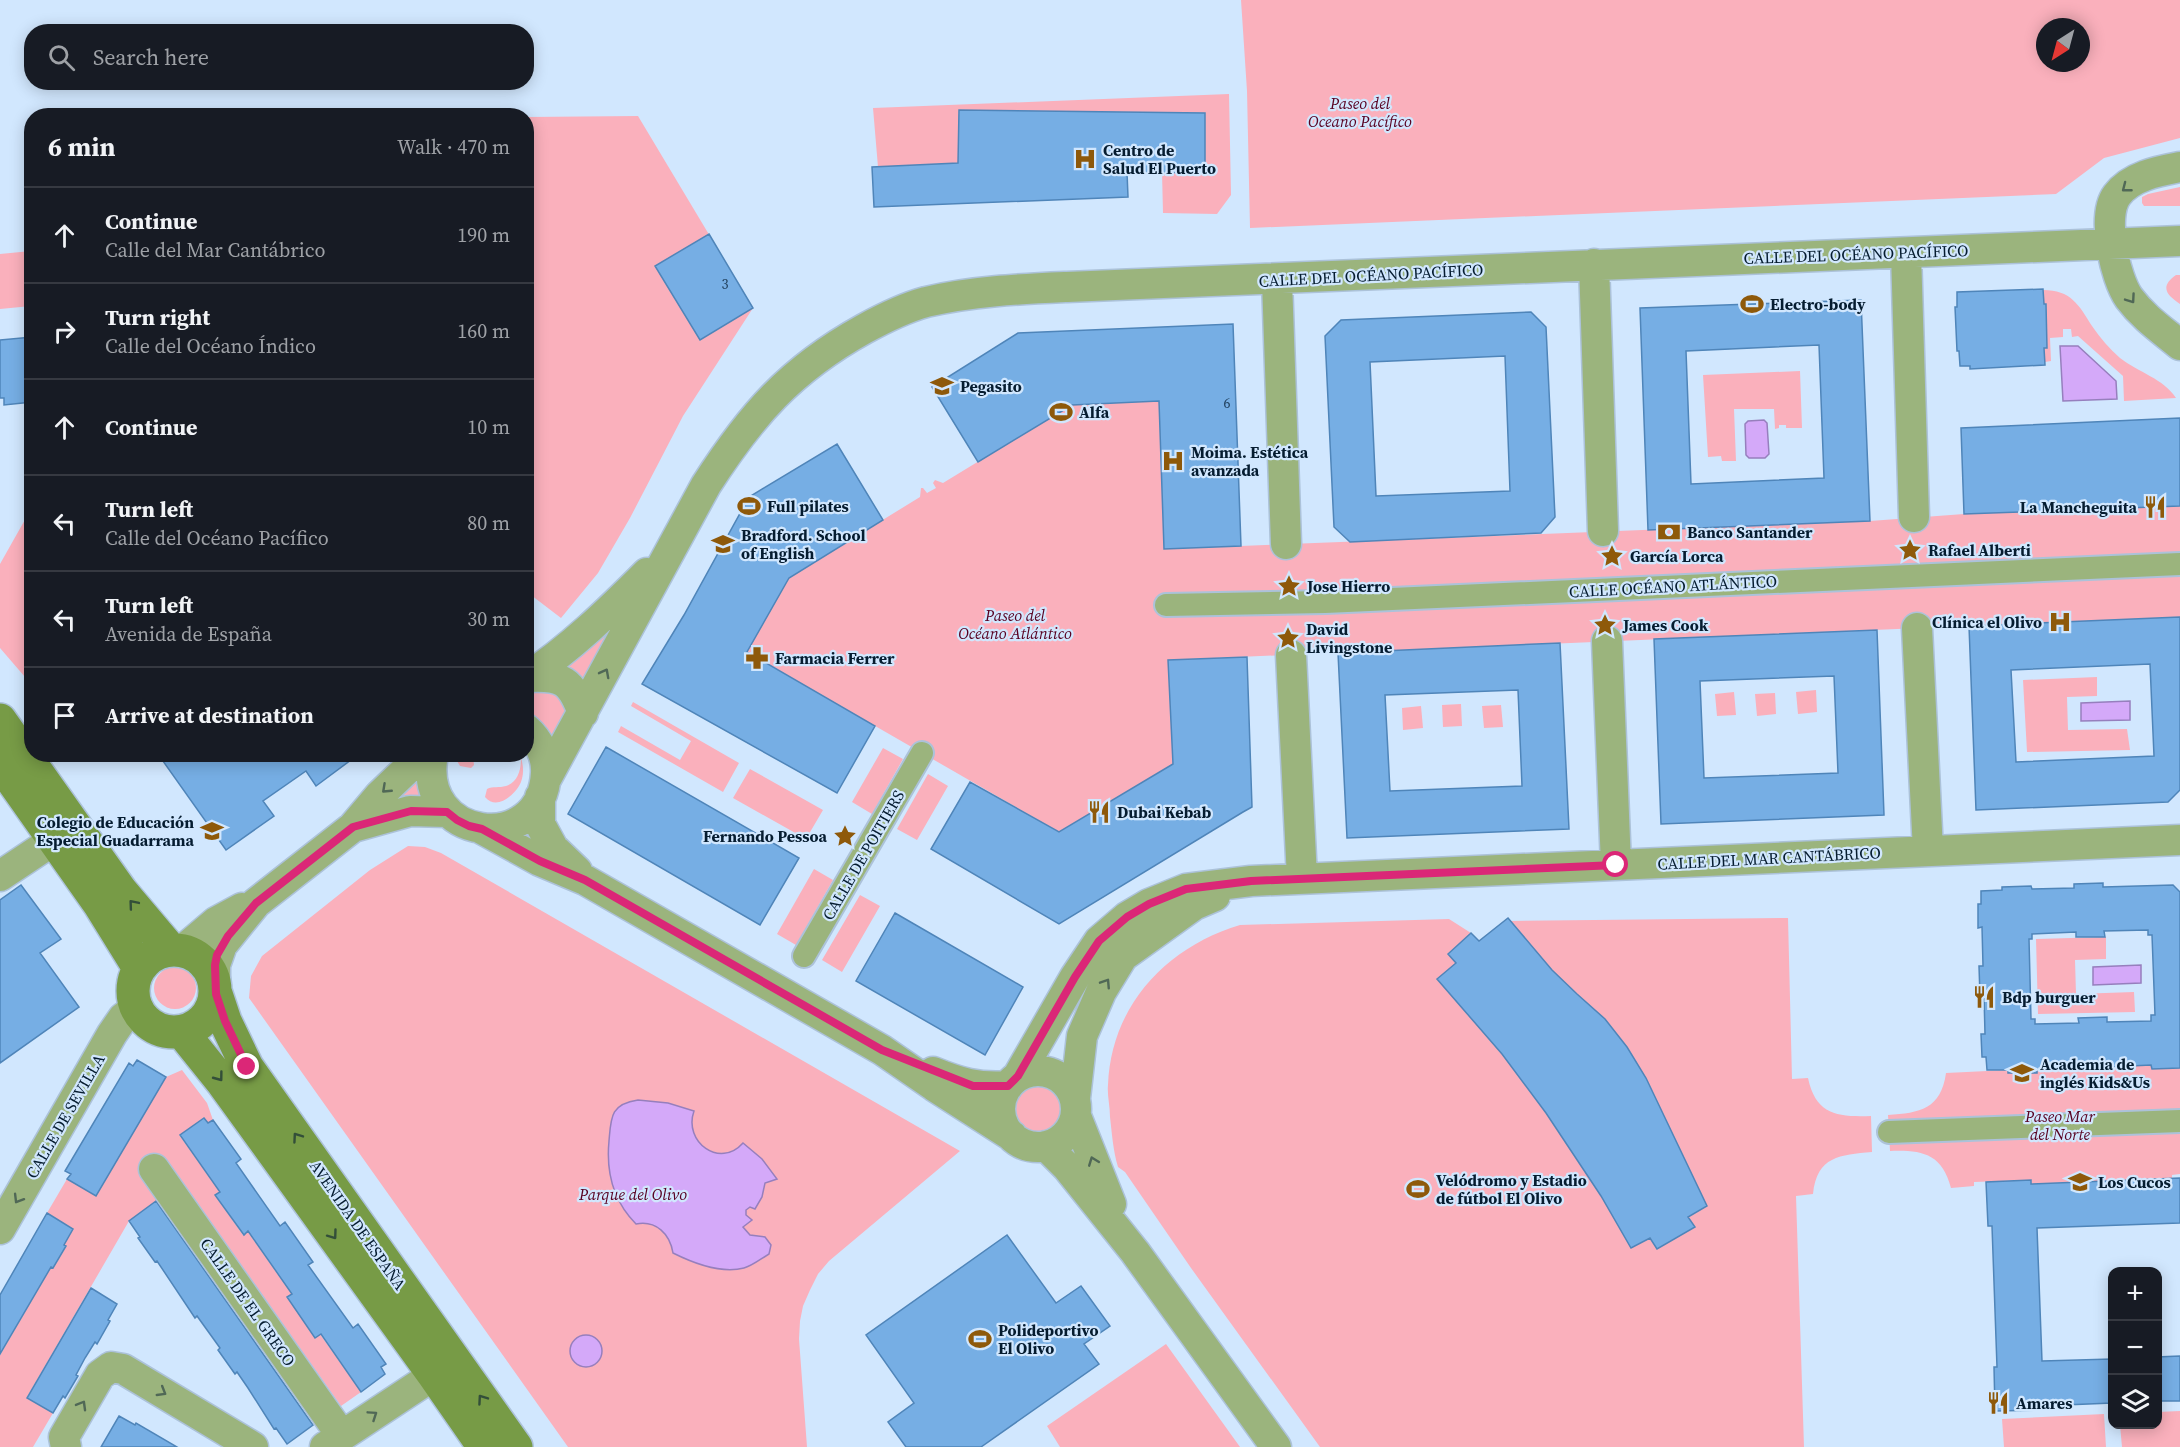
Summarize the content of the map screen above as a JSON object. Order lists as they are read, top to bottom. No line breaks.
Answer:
{"streets":{"main road":["AVENIDA DE ESPAÑA"],"street":["CALLE DEL OCÉANO PACÍFICO","CALLE OCÉANO ATLÁNTICO","CALLE DE POITIERS","CALLE DEL MAR CANTÁBRICO","CALLE DE SEVILLA","CALLE DE EL GRECO"]},"crossings":[["CALLE DE SEVILLA","AVENIDA DE ESPAÑA"]],"one_way":["CALLE DE SEVILLA"],"parks":["Paseo del Oceano Pacífico","Paseo del Océano Atlántico","Paseo Mar del Norte","Parque del Olivo"],"places":{"hospital":["Centro de Salud El Puerto","Moima. Estética avanzada","Clínica el Olivo"],"sports":["Electro-body","Alfa","Full pilates","Velódromo y Estadio de fútbol El Olivo","Polideportivo El Olivo"],"school or university":["Pegasito","Bradford. School of English","Colegio de Educación Especial Guadarrama","Academia de inglés Kids&Us","Los Cucos"],"restaurant":["La Mancheguita","Dubai Kebab","Bdp burguer","Amares"],"bank":["Banco Santander"],"place":["Rafael Alberti","García Lorca","Jose Hierro","James Cook","David Livingstone","Fernando Pessoa"],"pharmacy":["Farmacia Ferrer"]},"house_numbers":["3","6"],"north":"bottom left","page":{"search":"Search here","heading":["6 min","Walk · 470 m"],"list":[["Continue","Calle del Mar Cantábrico","190 m"],["Turn right","Calle del Océano Índico","160 m"],["Continue","10 m"],["Turn left","Calle del Océano Pacífico","80 m"],["Turn left","Avenida de España","30 m"],"Arrive at destination"],"map_buttons":["+","−"]}}
